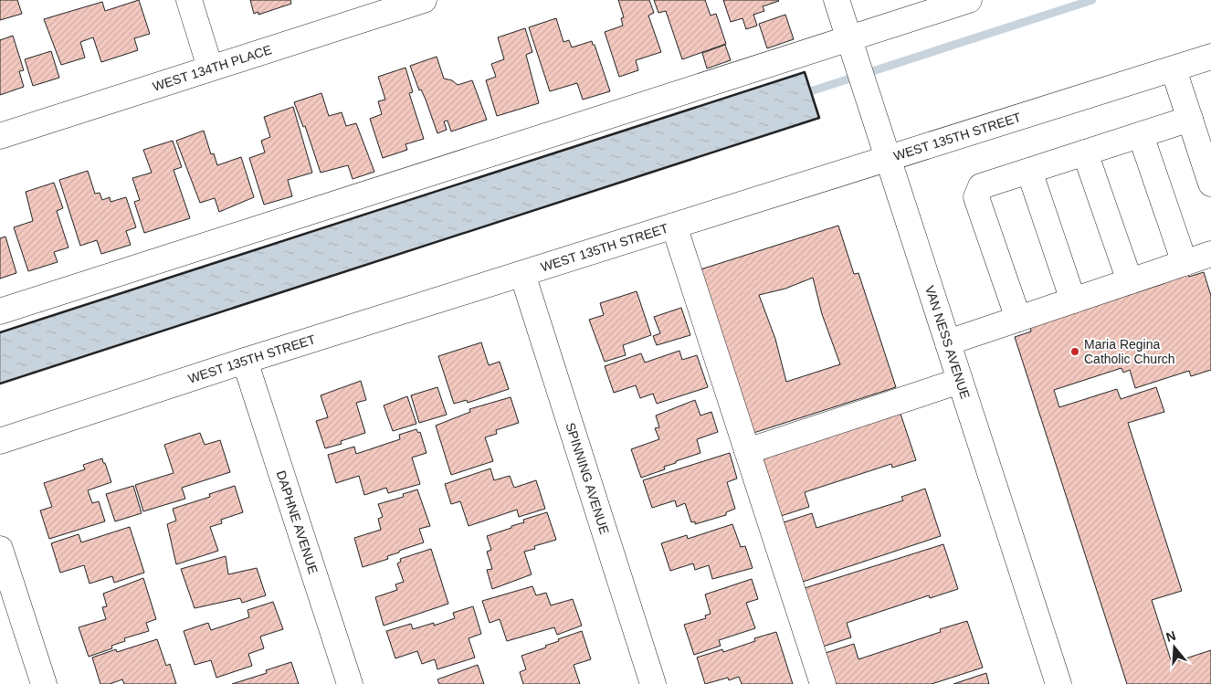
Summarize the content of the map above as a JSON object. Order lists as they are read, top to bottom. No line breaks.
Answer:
{"streets":{"street":["WEST 134TH PLACE","WEST 135TH STREET","VAN NESS AVENUE","SPINNING AVENUE","DAPHNE AVENUE"]},"crossings":[["WEST 135TH STREET","VAN NESS AVENUE"],["WEST 135TH STREET","SPINNING AVENUE"],["WEST 135TH STREET","DAPHNE AVENUE"]],"places":["Maria Regina Catholic Church"],"north":"top"}
